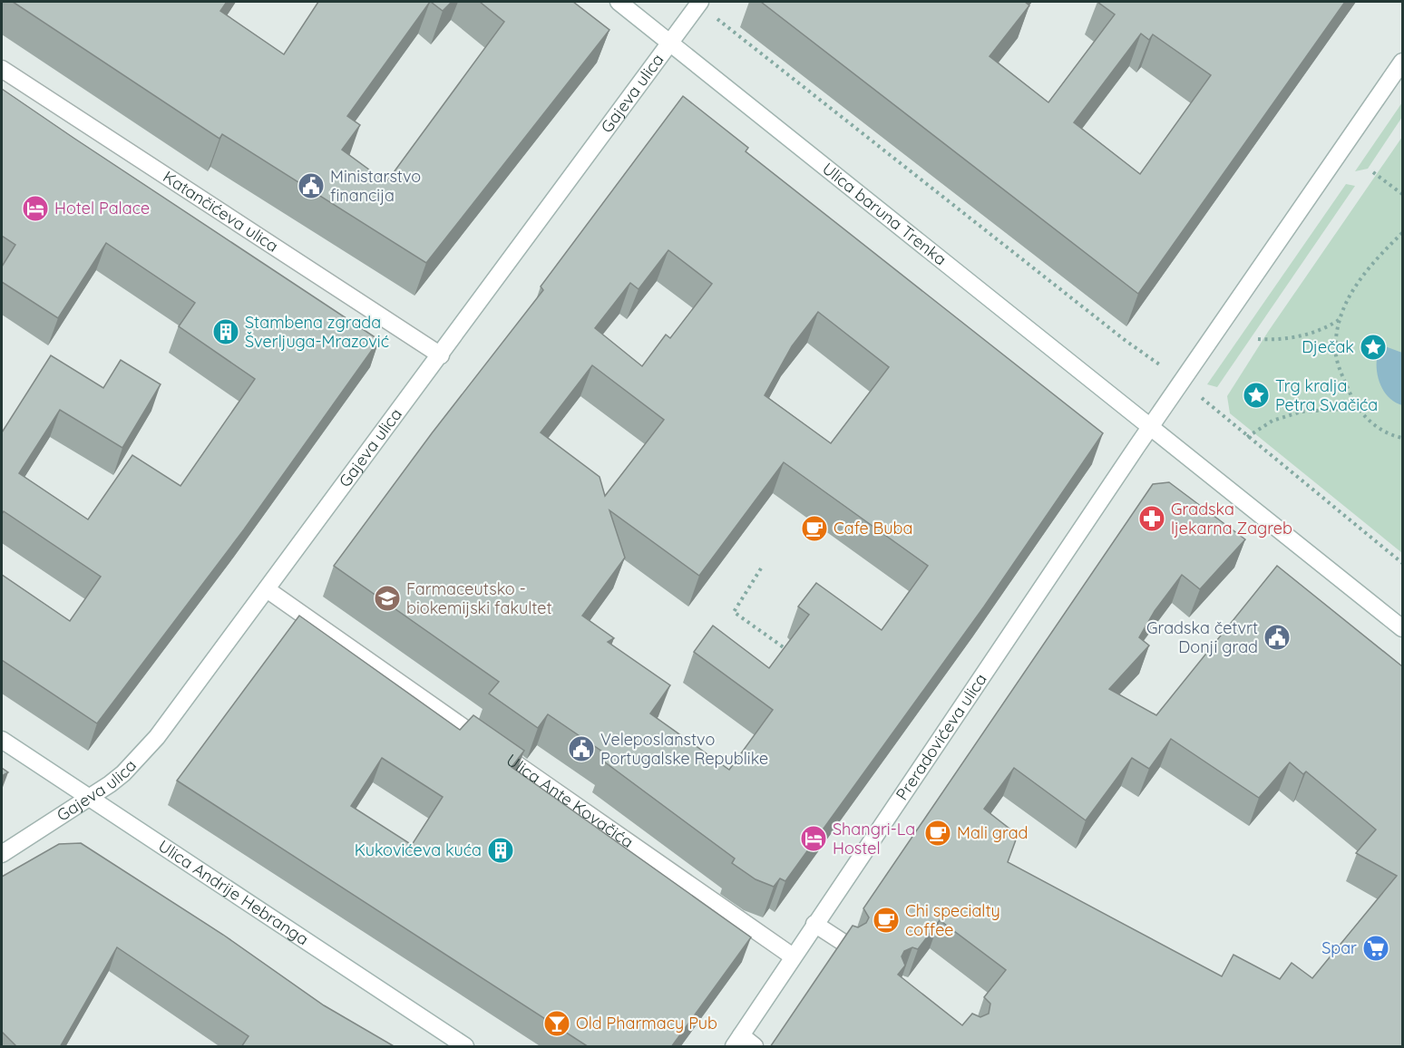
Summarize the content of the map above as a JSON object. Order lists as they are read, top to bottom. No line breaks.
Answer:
{"streets":{"street":["Gajeva ulica","Katančićeva ulica","Ulica baruna Trenka","Preradovićeva ulica","Ulica Ante Kovačića","Ulica Andrije Hebranga"]},"crossings":[["Gajeva ulica","Katančićeva ulica"],["Gajeva ulica","Ulica baruna Trenka"],["Gajeva ulica","Ulica Ante Kovačića"],["Gajeva ulica","Ulica Andrije Hebranga"],["Ulica baruna Trenka","Preradovićeva ulica"],["Preradovićeva ulica","Ulica Ante Kovačića"]],"places":{"public building":["Ministarstvo financija","Gradska četvrt Donji grad","Veleposlanstvo Portugalske Republike"],"hotel":["Hotel Palace","Shangri-La Hostel"],"building":["Stambena zgrada Šverljuga-Mrazović","Kukovićeva kuća"],"place":["Dječak","Trg kralja Petra Svačića"],"pharmacy":["Gradska ljekarna Zagreb"],"cafe":["Cafe Buba","Mali grad","Chi specialty coffee"],"school or university":["Farmaceutsko - biokemijski fakultet"],"supermarket":["Spar"],"bar":["Old Pharmacy Pub"]}}
